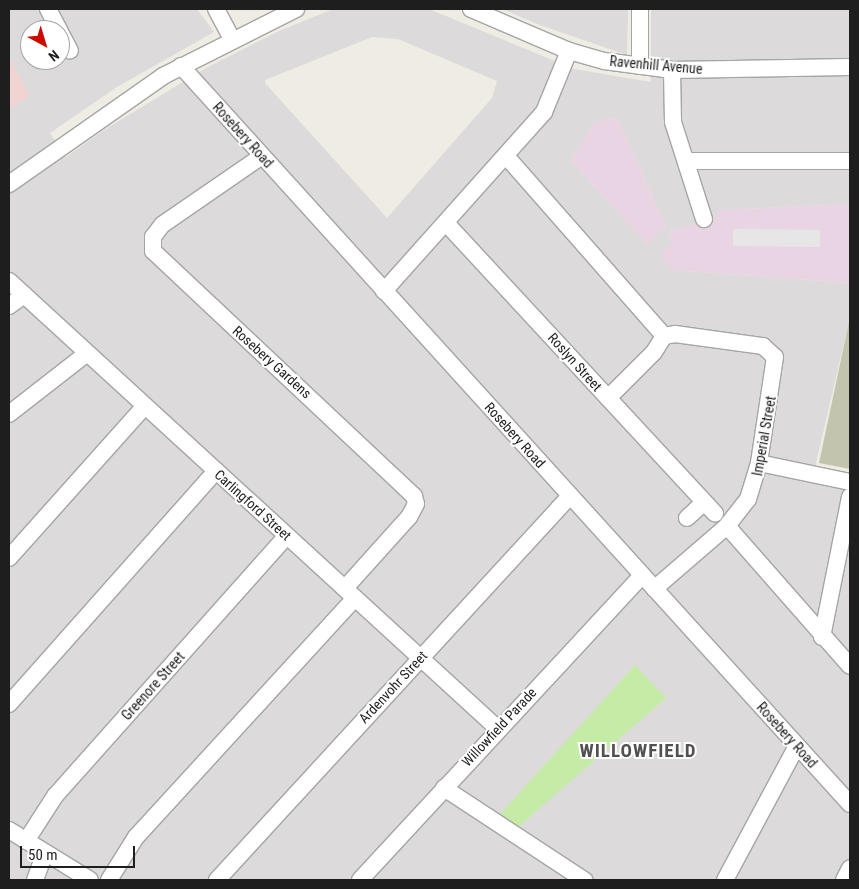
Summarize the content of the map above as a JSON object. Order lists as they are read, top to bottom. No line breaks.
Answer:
{"streets":{"street":["Ravenhill Avenue","Rosebery Road","Rosebery Gardens","Roslyn Street","Imperial Street","Carlingford Street","Greenore Street","Ardenvohr Street","Willowfield Parade"]},"crossings":[["Rosebery Road","Rosebery Gardens"],["Rosebery Road","Imperial Street"],["Rosebery Road","Ardenvohr Street"],["Rosebery Road","Willowfield Parade"],["Rosebery Gardens","Carlingford Street"],["Roslyn Street","Imperial Street"],["Carlingford Street","Greenore Street"],["Carlingford Street","Ardenvohr Street"],["Carlingford Street","Willowfield Parade"]],"districts":["WILLOWFIELD"],"scale_bar":"50 m","north":"bottom right"}
